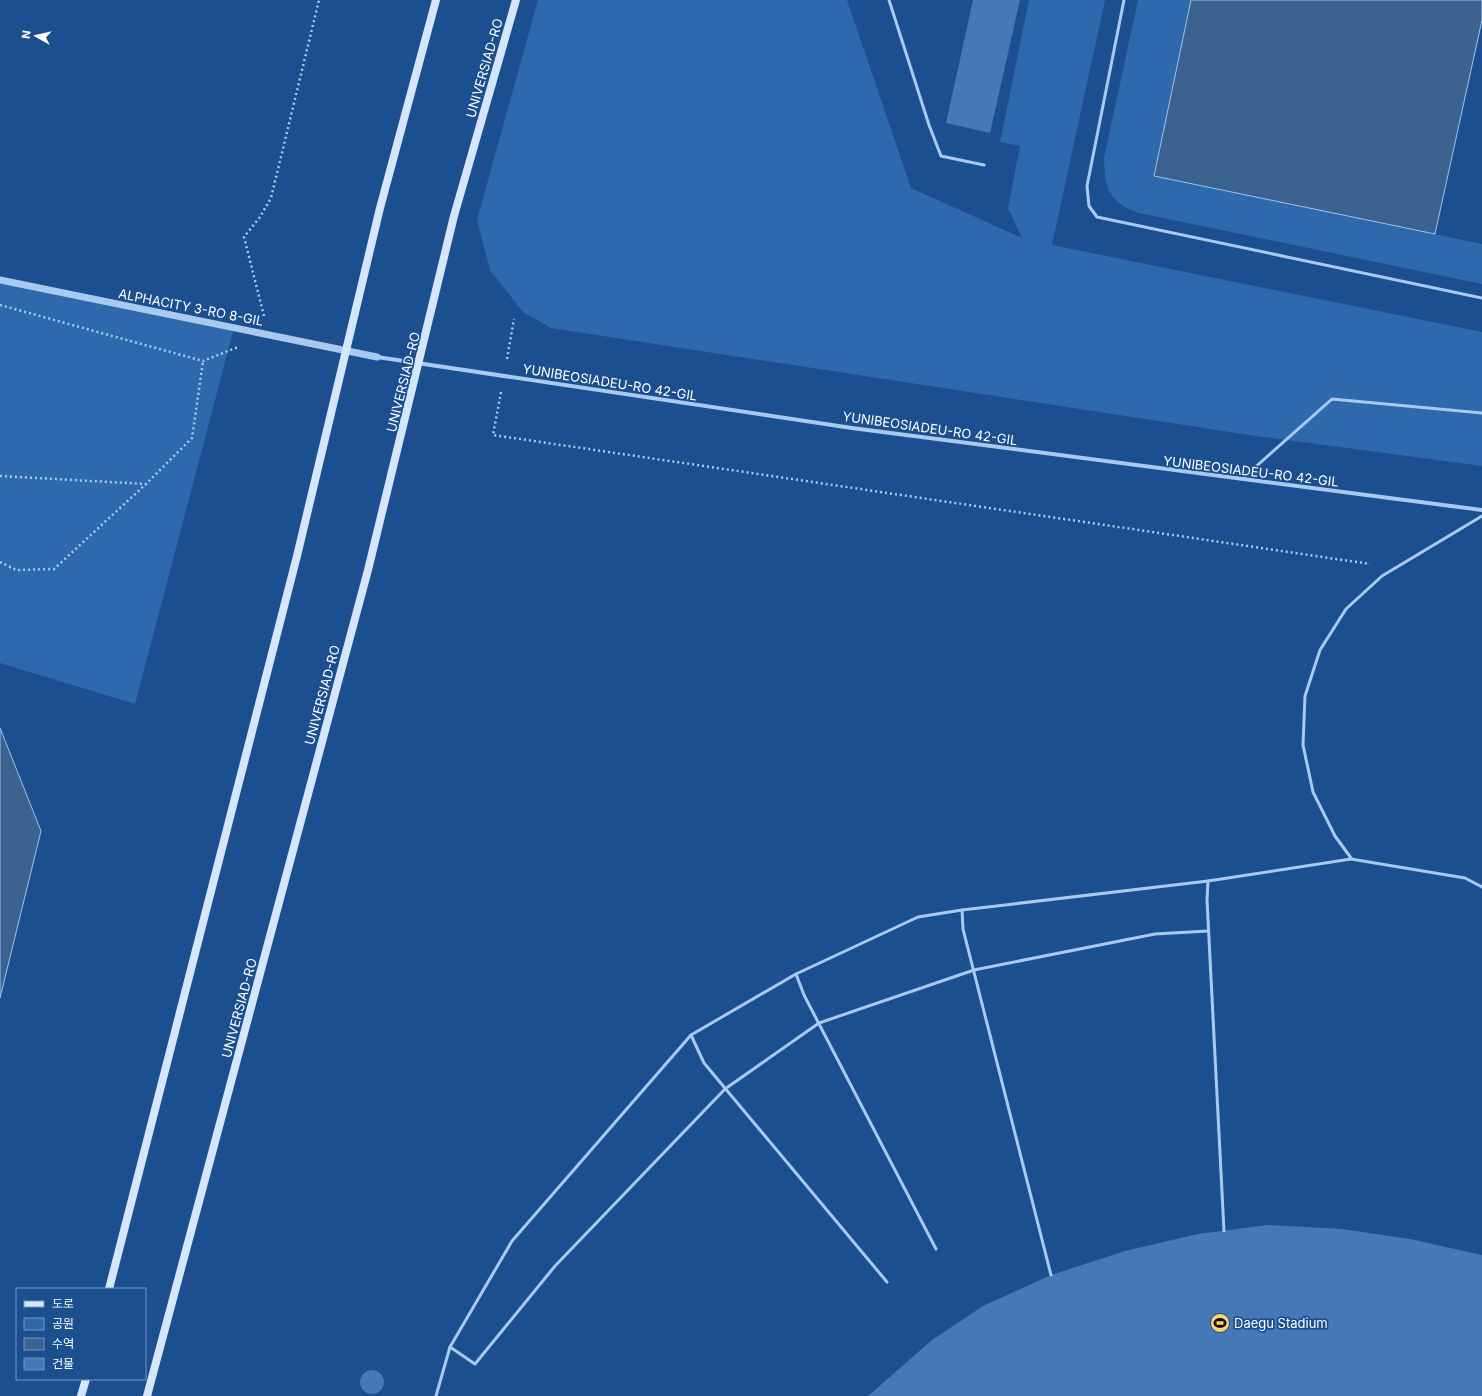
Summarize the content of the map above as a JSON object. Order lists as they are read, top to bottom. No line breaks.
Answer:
{"streets":{"main road":["UNIVERSIAD-RO"],"street":["ALPHACITY 3-RO 8-GIL","YUNIBEOSIADEU-RO 42-GIL"]},"crossings":[["UNIVERSIAD-RO","YUNIBEOSIADEU-RO 42-GIL"],["ALPHACITY 3-RO 8-GIL","YUNIBEOSIADEU-RO 42-GIL"]],"places":{"sports":["Daegu Stadium"]},"legend":["도로","공원","수역","건물"],"north":"left"}
